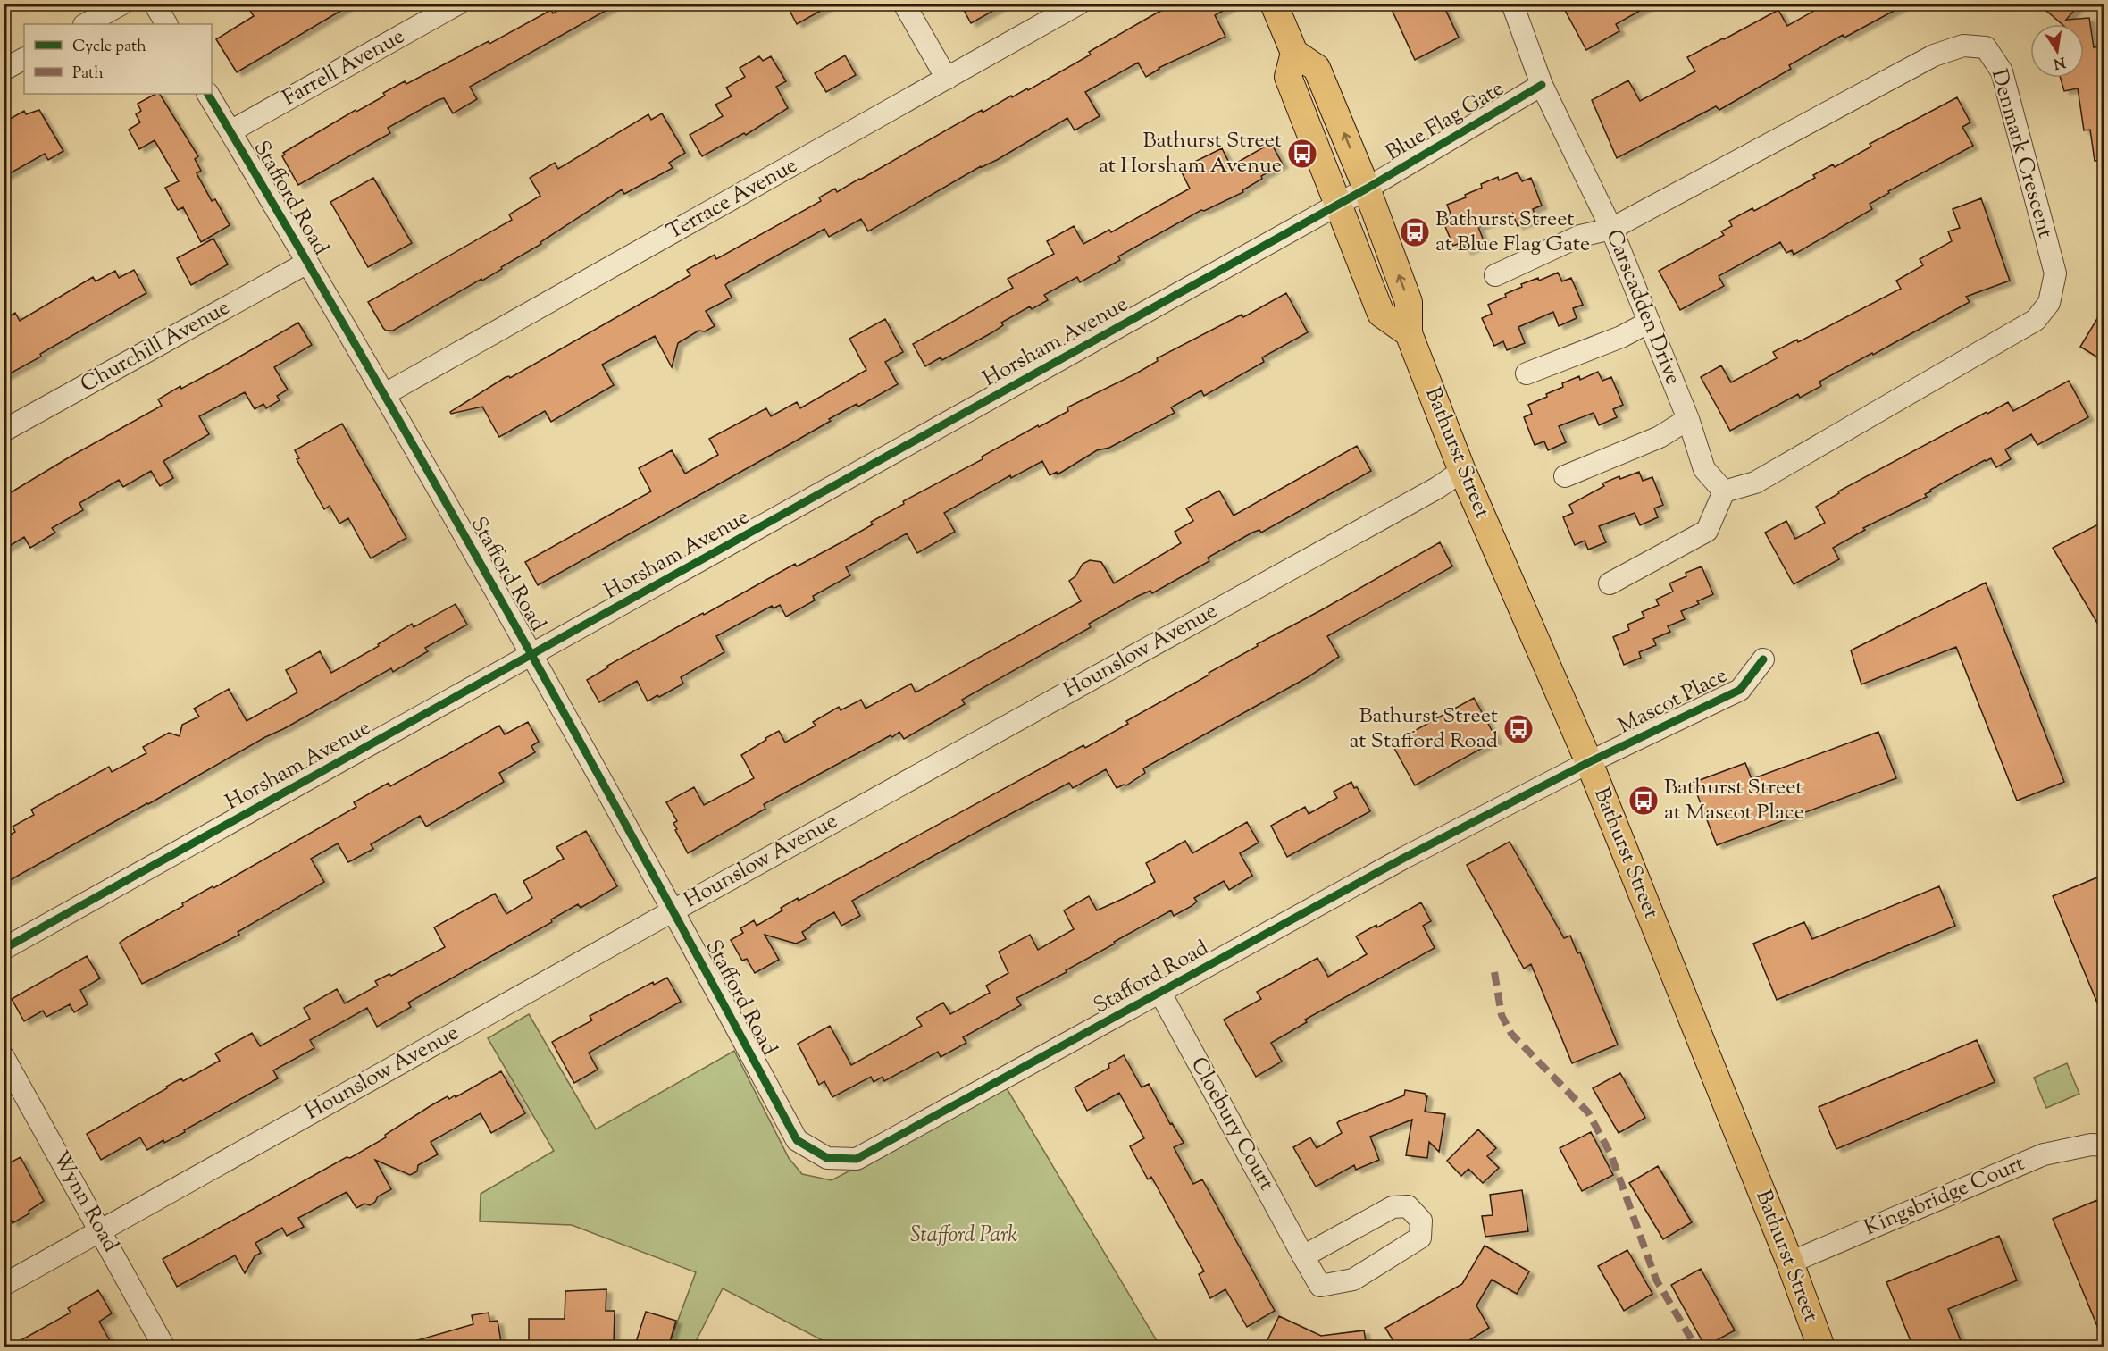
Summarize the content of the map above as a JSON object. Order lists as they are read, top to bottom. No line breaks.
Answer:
{"streets":{"main road":["Bathurst Street"],"street":["Farrell Avenue","Blue Flag Gate","Denmark Crescent","Stafford Road","Terrace Avenue","Carscadden Drive","Horsham Avenue","Churchill Avenue","Hounslow Avenue","Mascot Place","Cloebury Court","Kingsbridge Court","Wynn Road"]},"crossings":[["Farrell Avenue","Stafford Road"],["Blue Flag Gate","Carscadden Drive"],["Blue Flag Gate","Horsham Avenue"],["Blue Flag Gate","Bathurst Street"],["Denmark Crescent","Carscadden Drive"],["Stafford Road","Terrace Avenue"],["Stafford Road","Horsham Avenue"],["Stafford Road","Churchill Avenue"],["Stafford Road","Bathurst Street"],["Stafford Road","Hounslow Avenue"],["Stafford Road","Mascot Place"],["Stafford Road","Cloebury Court"],["Horsham Avenue","Bathurst Street"],["Bathurst Street","Hounslow Avenue"],["Bathurst Street","Mascot Place"],["Bathurst Street","Kingsbridge Court"],["Hounslow Avenue","Wynn Road"]],"parks":["Stafford Park"],"places":{"bus stop":["Bathurst Street at Horsham Avenue","Bathurst Street at Blue Flag Gate","Bathurst Street at Stafford Road","Bathurst Street at Mascot Place"]},"legend":["Cycle path","Path"],"north":"bottom"}
